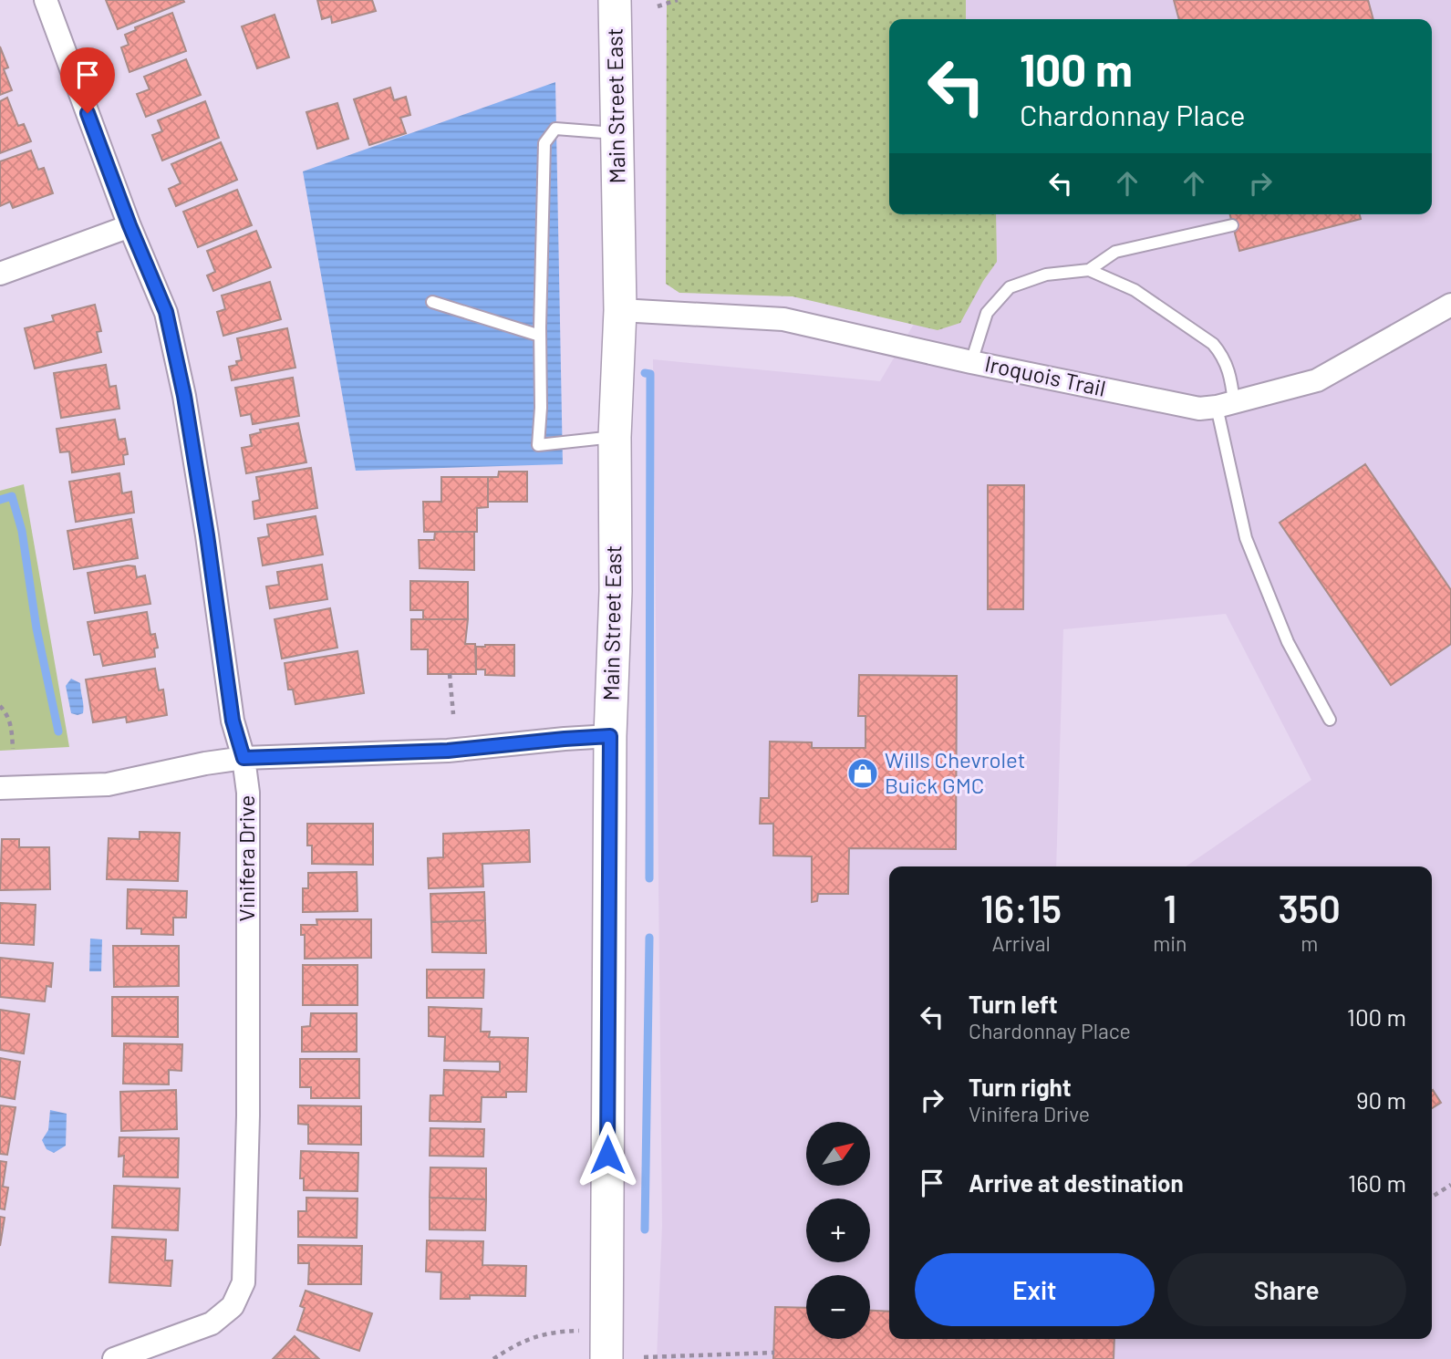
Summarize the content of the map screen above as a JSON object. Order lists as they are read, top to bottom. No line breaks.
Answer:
{"streets":{"main road":["Main Street East"],"street":["Iroquois Trail","Vinifera Drive"]},"crossings":[["Main Street East","Iroquois Trail"]],"places":{"shop":["Wills Chevrolet Buick GMC"]},"north":"top right","page":{"turn":["100 m","Chardonnay Place"],"eta":["16:15","Arrival","1","min","350","m"],"list":[{"name":"Turn left","note":"Chardonnay Place","value":"100 m"},{"name":"Turn right","note":"Vinifera Drive","value":"90 m"},{"name":"Arrive at destination","value":"160 m"}],"map_buttons":["+","−"],"buttons":["Exit","Share"]}}
